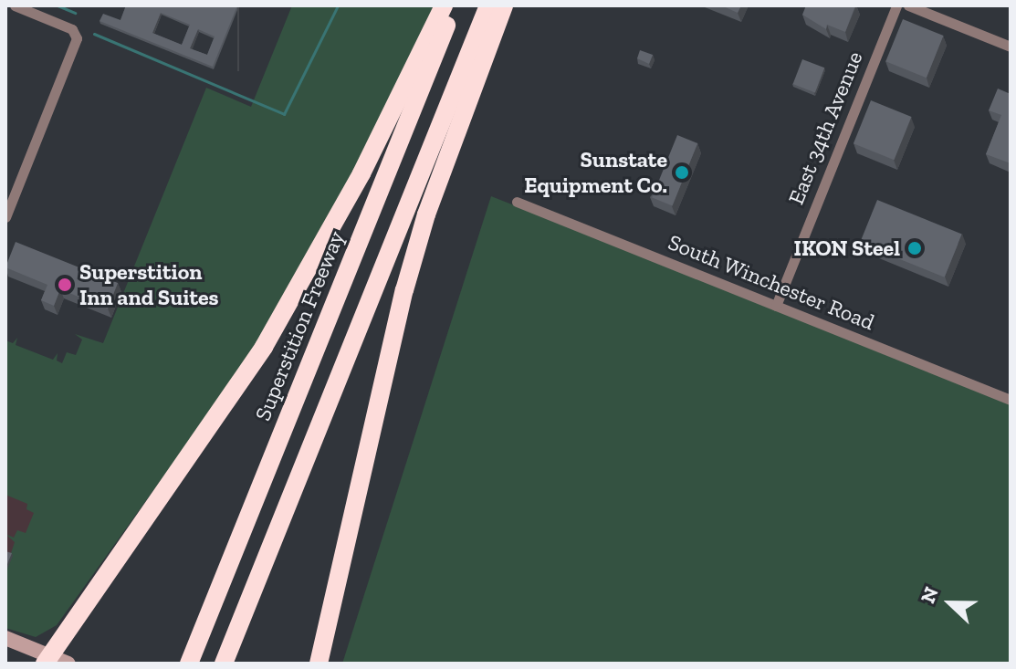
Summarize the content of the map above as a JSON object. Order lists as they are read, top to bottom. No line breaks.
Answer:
{"streets":{"highway":["Superstition Freeway"],"street":["East 34th Avenue","South Winchester Road"]},"crossings":[["East 34th Avenue","South Winchester Road"]],"places":["Sunstate Equipment Co.","IKON Steel","Superstition Inn and Suites"],"north":"left"}
